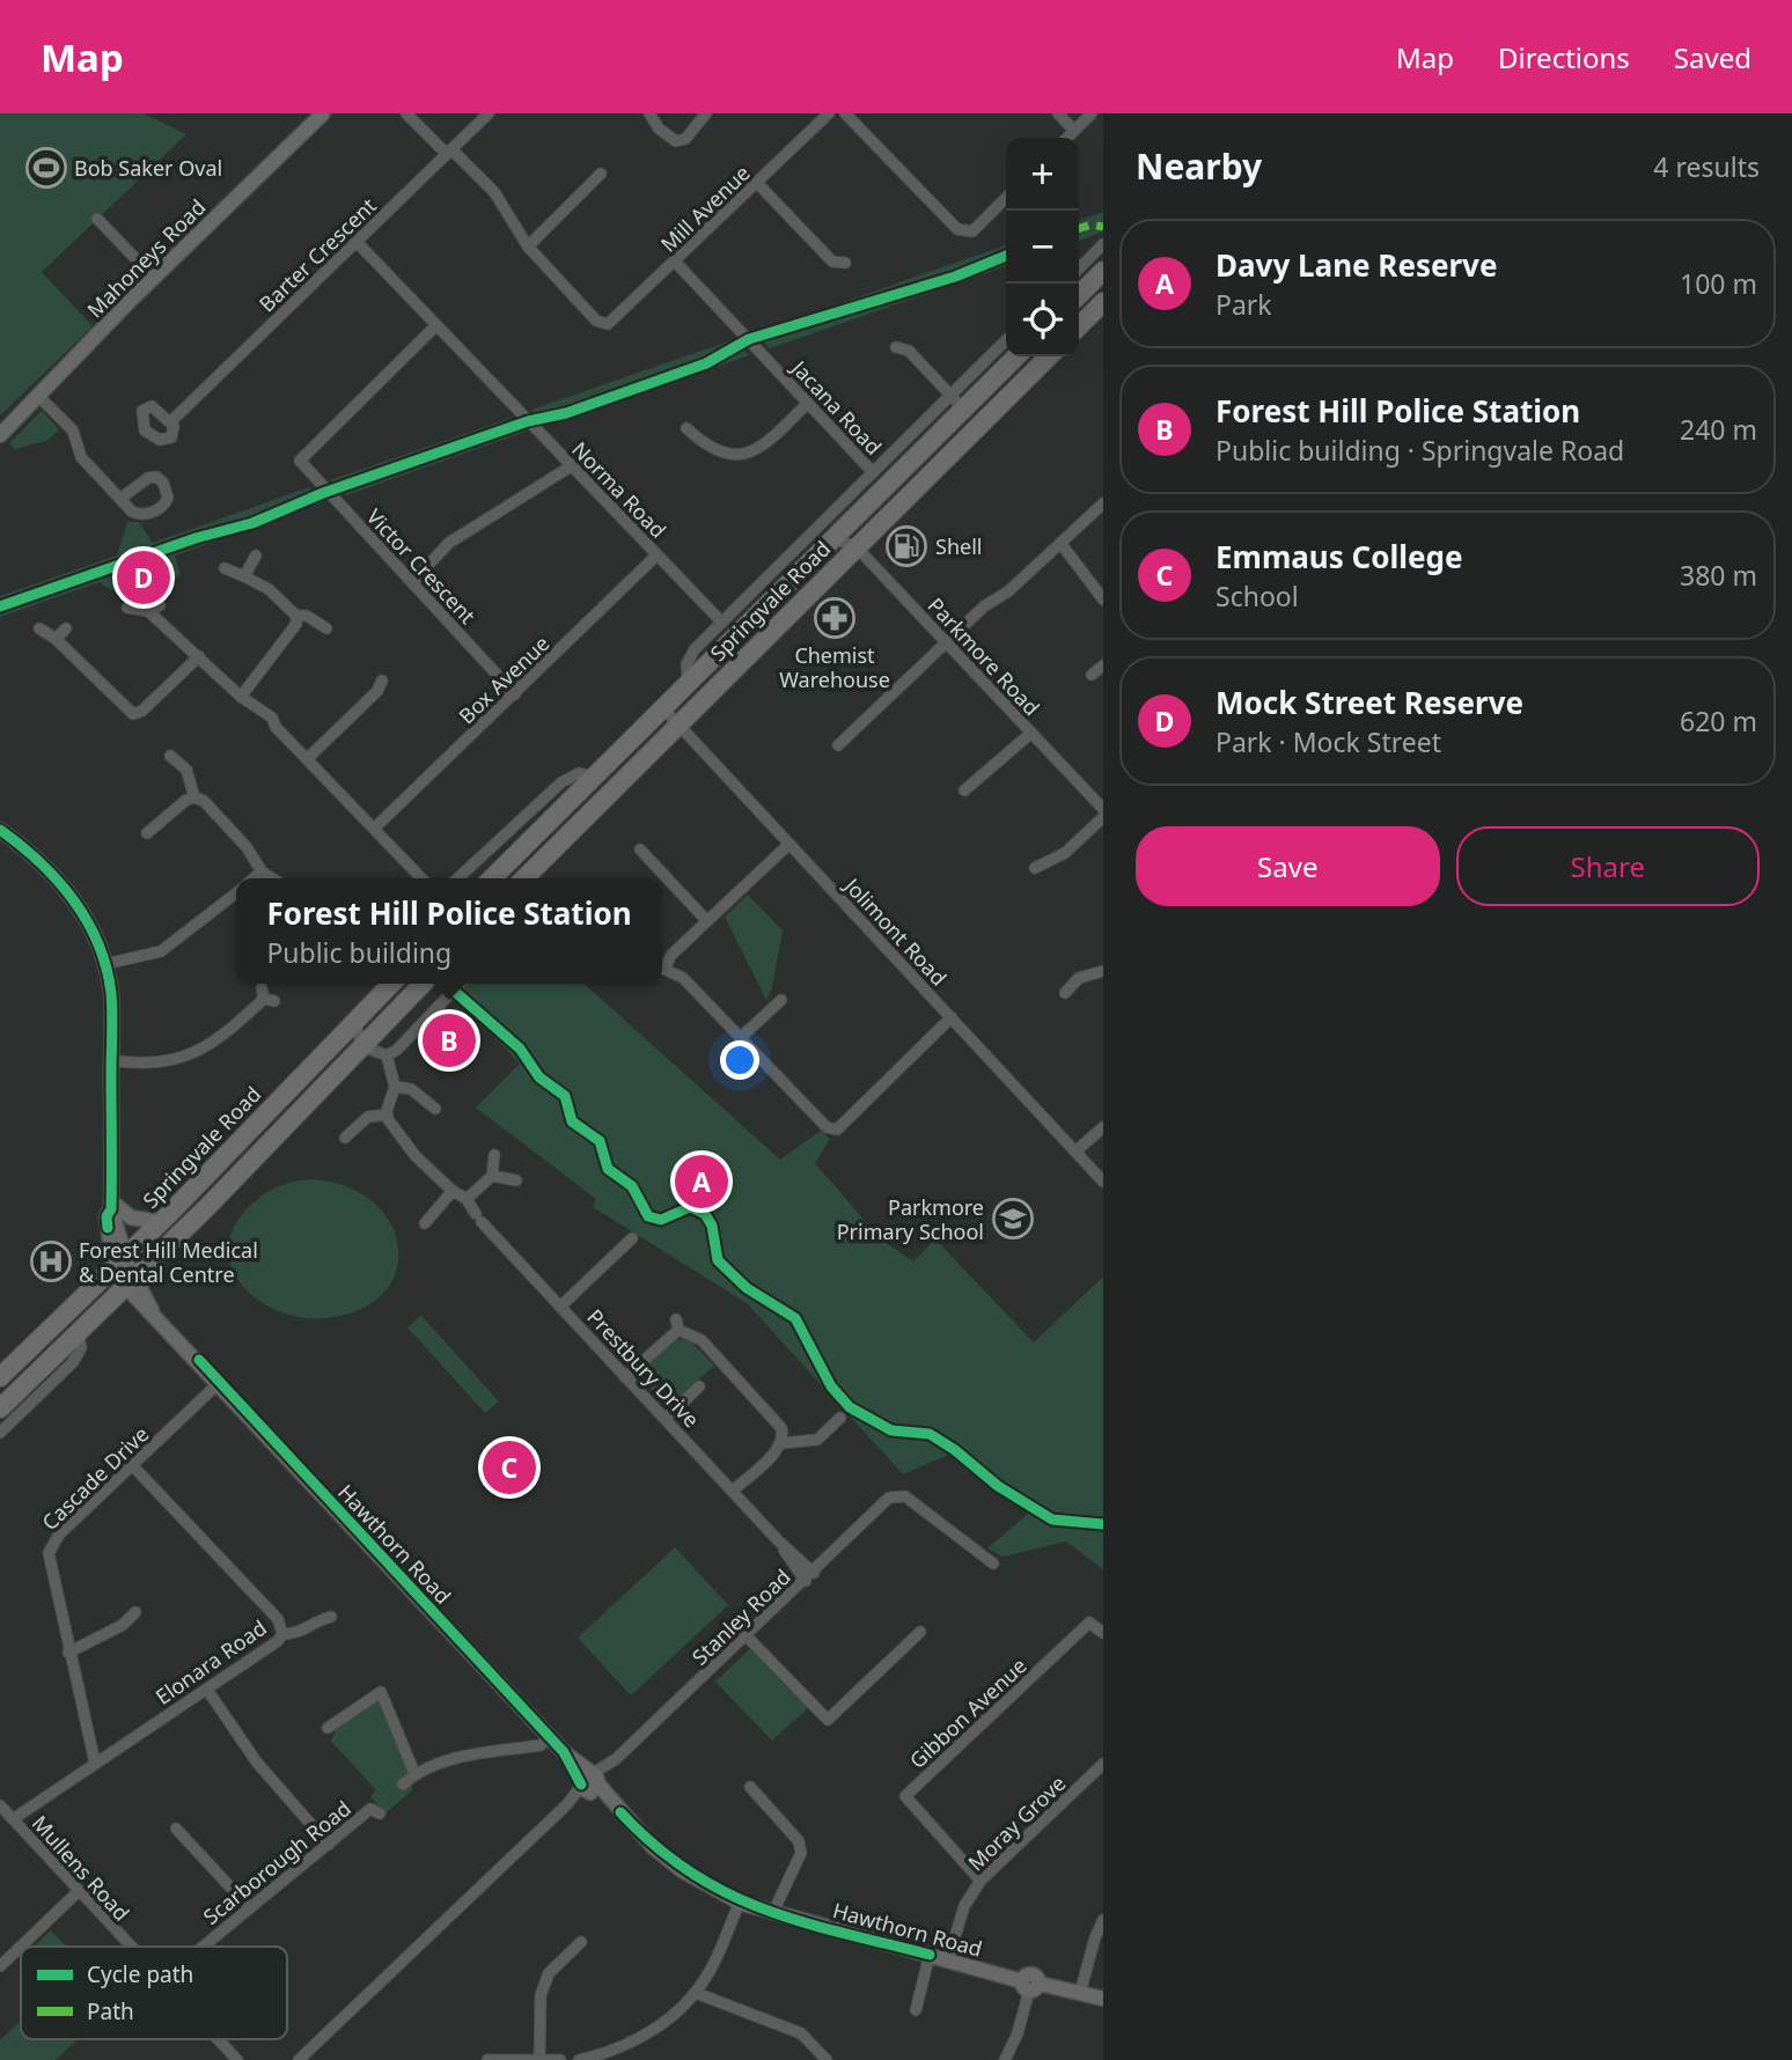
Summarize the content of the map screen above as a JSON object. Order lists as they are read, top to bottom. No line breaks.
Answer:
{"streets":{"highway":["Springvale Road"],"main road":["Mahoneys Road","Hawthorn Road"],"street":["Mill Avenue","Barter Crescent","Jacana Road","Norma Road","Victor Crescent","Parkmore Road","Box Avenue","Jolimont Road","Prestbury Drive","Cascade Drive","Stanley Road","Elonara Road","Gibbon Avenue","Moray Grove","Scarborough Road","Mullens Road"]},"crossings":[["Mill Avenue","Jacana Road"],["Barter Crescent","Norma Road"],["Jacana Road","Springvale Road"],["Norma Road","Victor Crescent"],["Norma Road","Springvale Road"],["Norma Road","Box Avenue"],["Victor Crescent","Box Avenue"],["Springvale Road","Parkmore Road"],["Springvale Road","Jolimont Road"],["Springvale Road","Hawthorn Road"],["Prestbury Drive","Stanley Road"],["Cascade Drive","Hawthorn Road"],["Cascade Drive","Elonara Road"],["Hawthorn Road","Stanley Road"],["Hawthorn Road","Moray Grove"],["Elonara Road","Mullens Road"],["Gibbon Avenue","Moray Grove"]],"places":{"sports":["Bob Saker Oval"],"fuel station":["Shell"],"pharmacy":["Chemist Warehouse"],"school or university":["Parkmore Primary School"],"hospital":["Forest Hill Medical & Dental Centre"]},"legend":["Cycle path","Path"],"page":{"header":"Map","nav":["Map","Directions","Saved"],"heading":["Nearby","4 results"],"map_buttons":["+","−"],"list":[{"mark":"A","name":"Davy Lane Reserve","note":"Park","value":"100 m"},{"mark":"B","name":"Forest Hill Police Station","note":"Public building · Springvale Road","value":"240 m"},{"mark":"C","name":"Emmaus College","note":"School","value":"380 m"},{"mark":"D","name":"Mock Street Reserve","note":"Park · Mock Street","value":"620 m"}],"pins":["D","B","A","C"],"buttons":["Save","Share"],"popup":["Forest Hill Police Station","Public building"]}}
